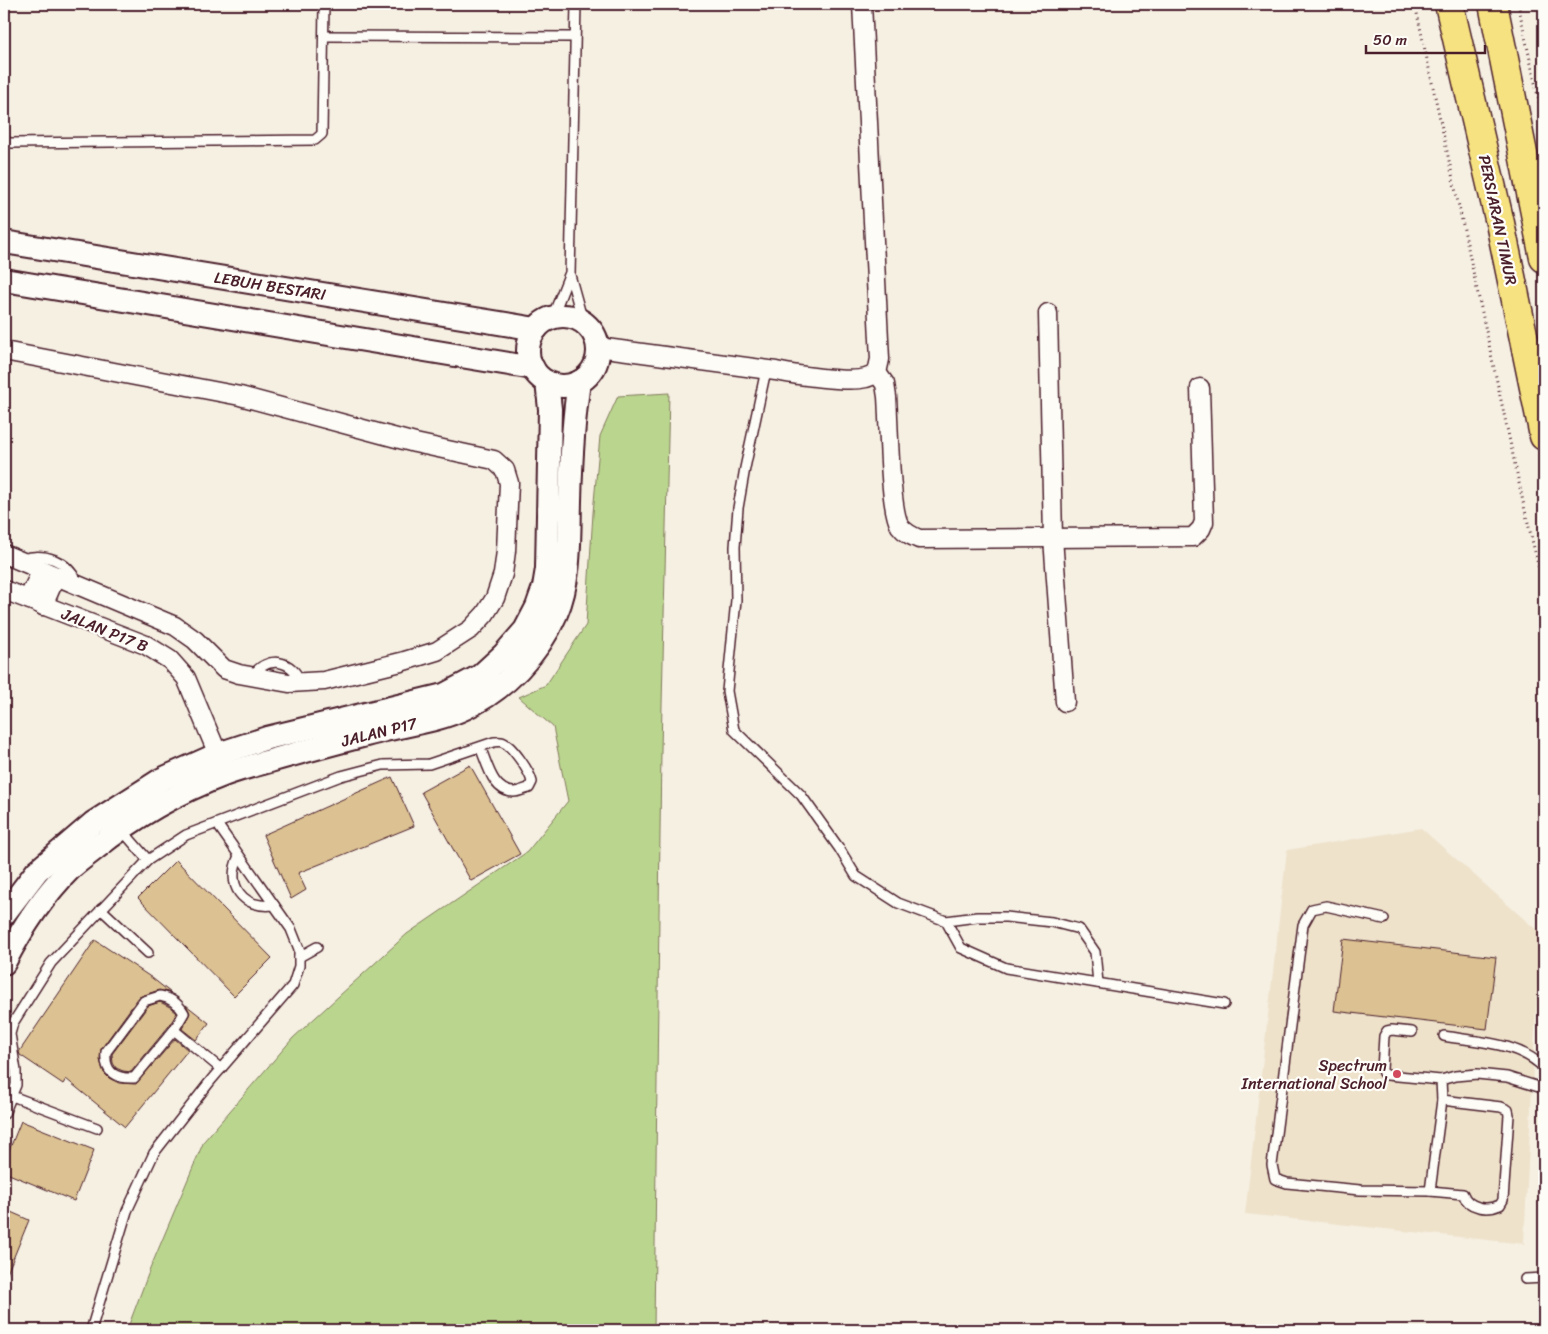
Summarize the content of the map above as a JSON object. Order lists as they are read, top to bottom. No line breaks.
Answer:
{"streets":{"main road":["PERSIARAN TIMUR"],"street":["LEBUH BESTARI","JALAN P17 B","JALAN P17"]},"crossings":[["LEBUH BESTARI","JALAN P17"],["JALAN P17 B","JALAN P17"]],"places":["Spectrum International School"],"scale_bar":"50 m"}
